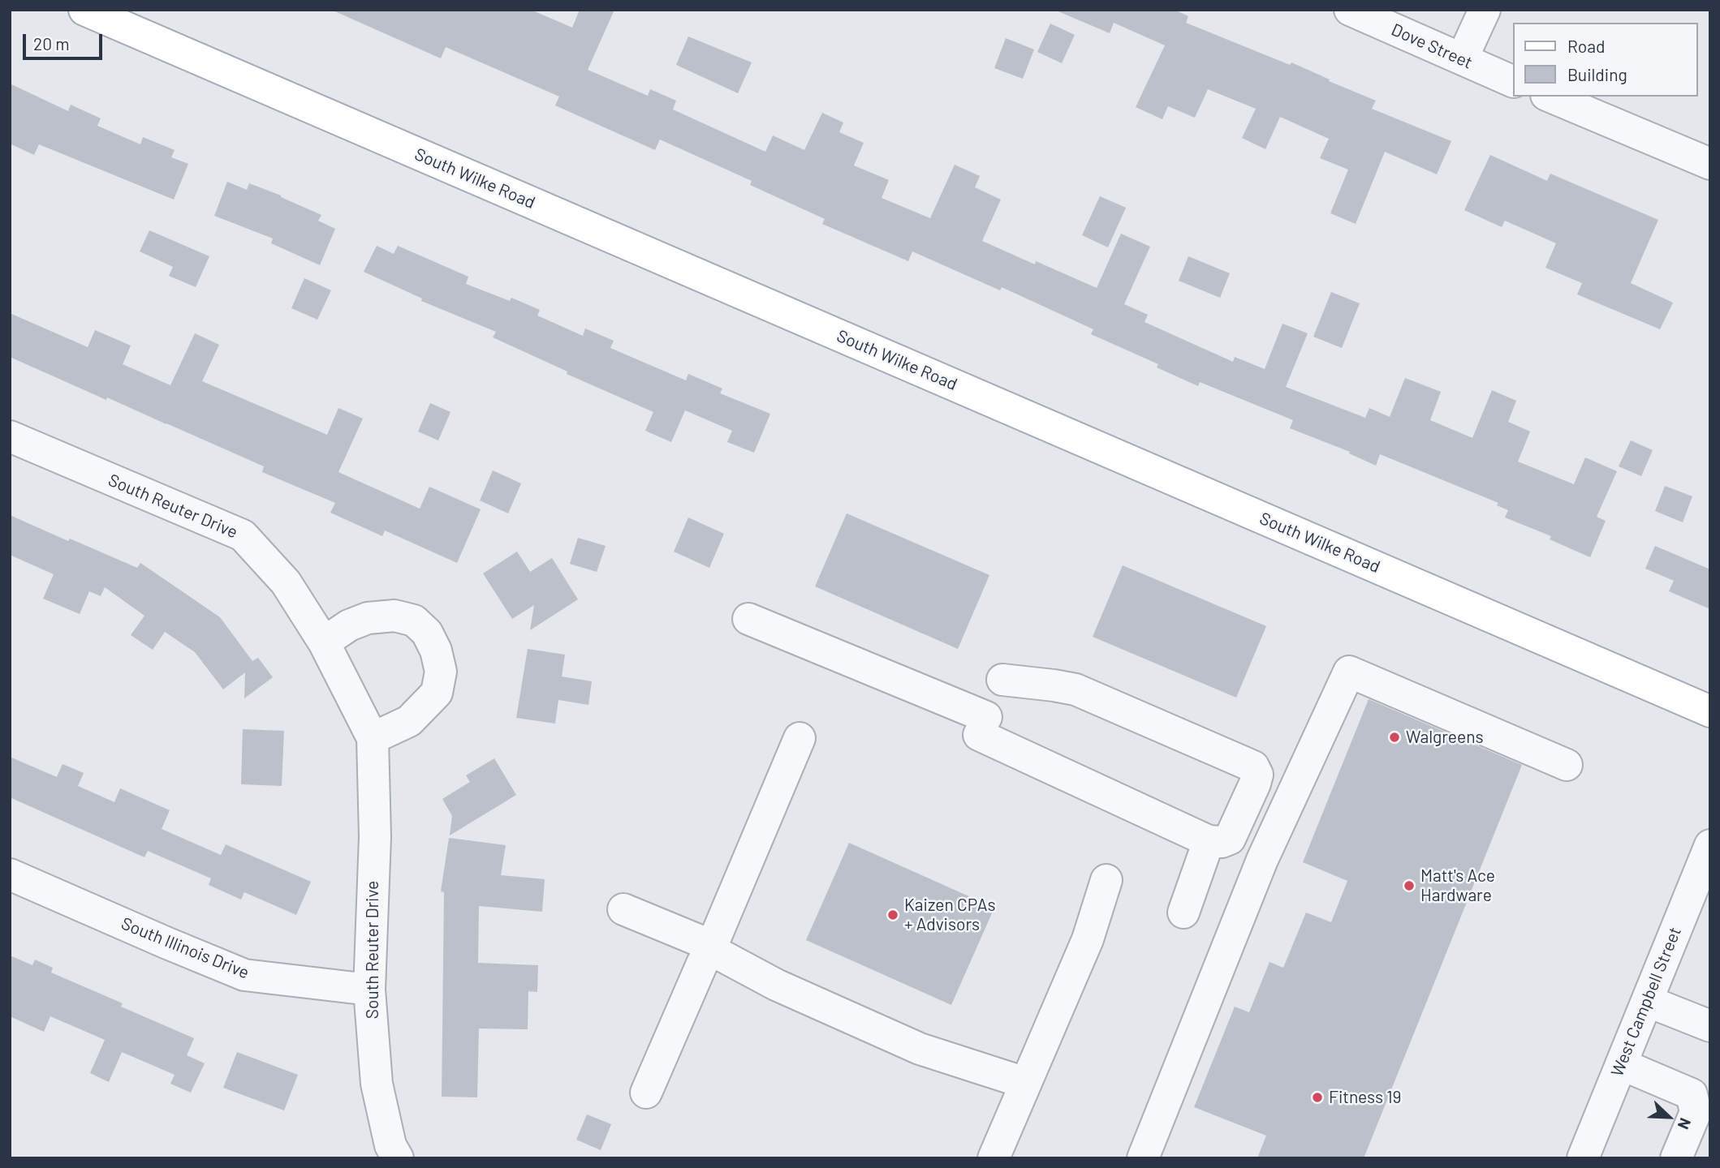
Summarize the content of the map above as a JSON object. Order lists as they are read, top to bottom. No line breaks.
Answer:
{"streets":{"main road":["South Wilke Road"],"street":["Dove Street","South Reuter Drive","South Illinois Drive","West Campbell Street"]},"crossings":[["South Reuter Drive","South Illinois Drive"]],"places":["Walgreens","Matt's Ace Hardware","Kaizen CPAs + Advisors","Fitness 19"],"legend":["Road","Building"],"scale_bar":"20 m","north":"bottom right"}
